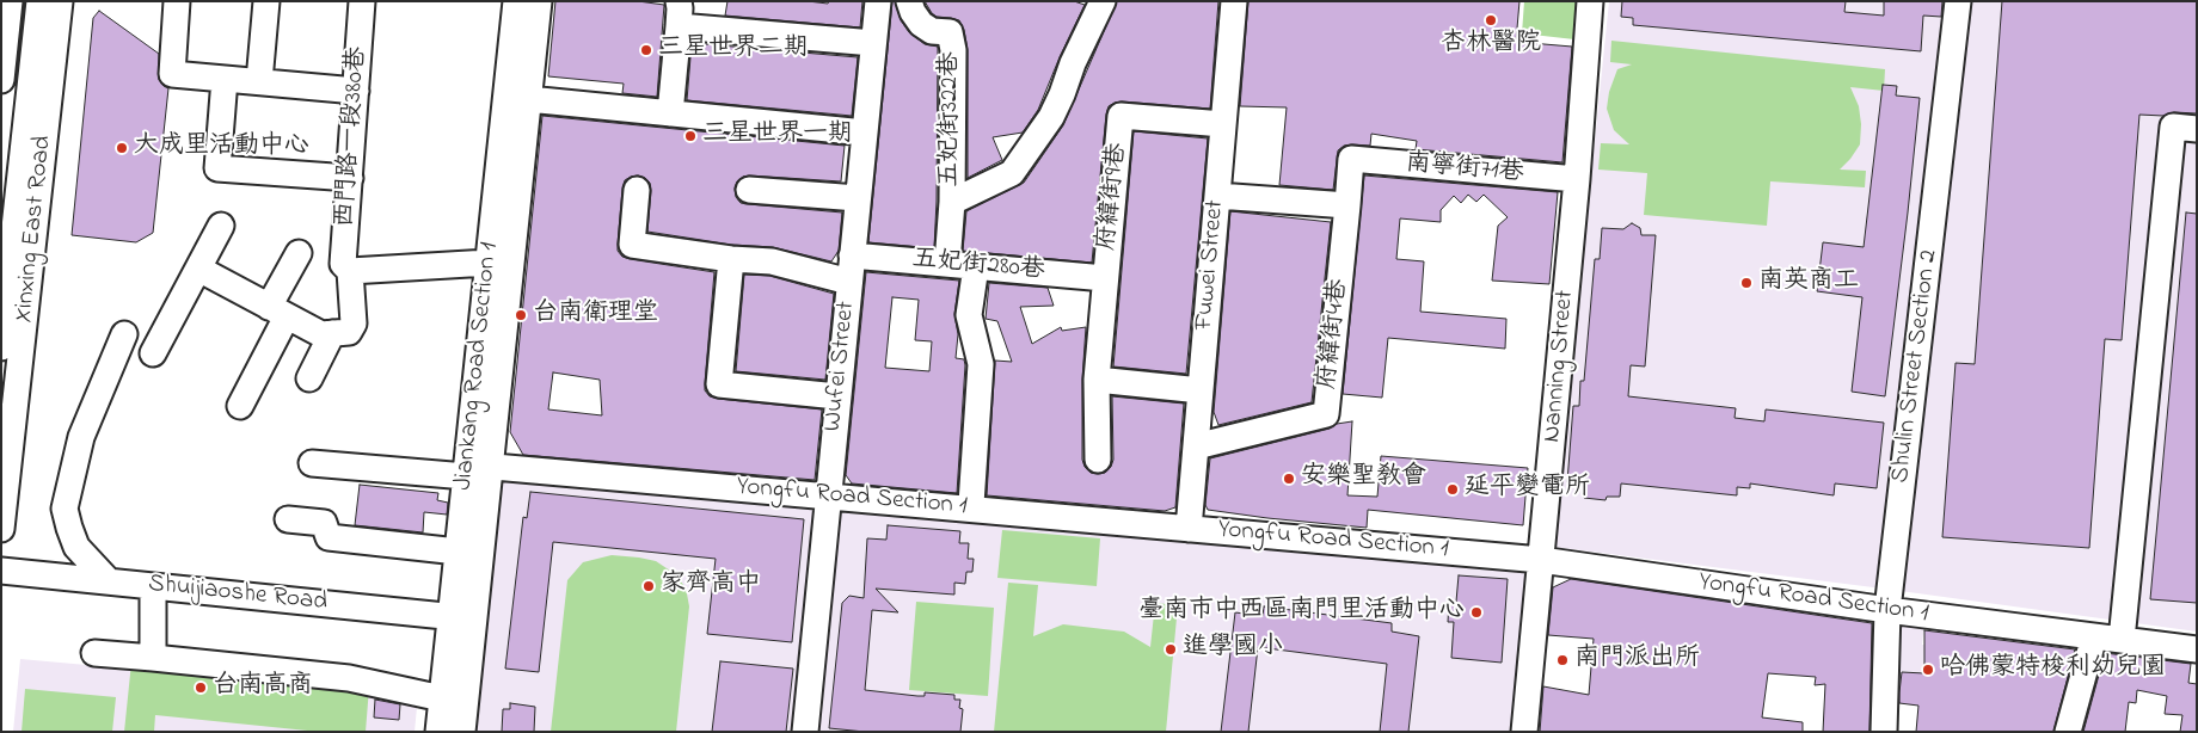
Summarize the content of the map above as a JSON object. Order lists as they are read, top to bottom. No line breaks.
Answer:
{"streets":{"street":["五妃街322巷","西門路一段380巷","南寧街71巷","府緯街9巷","Xinxing East Road","Fuwei Street","五妃街280巷","府緯街4巷","Jiankang Road Section 1","Wufei Street","Nanning Street","Shulin Street Section 2","Yongfu Road Section 1","Shuijiaoshe Road"]},"crossings":[["五妃街322巷","五妃街280巷"],["南寧街71巷","府緯街4巷"],["南寧街71巷","Nanning Street"],["府緯街9巷","Fuwei Street"],["府緯街9巷","五妃街280巷"],["Fuwei Street","府緯街4巷"],["Fuwei Street","Yongfu Road Section 1"],["五妃街280巷","Wufei Street"],["Jiankang Road Section 1","Yongfu Road Section 1"],["Jiankang Road Section 1","Shuijiaoshe Road"],["Wufei Street","Yongfu Road Section 1"],["Nanning Street","Yongfu Road Section 1"],["Shulin Street Section 2","Yongfu Road Section 1"]],"places":["杏林醫院","三星世界二期","三星世界一期","大成里活動中心","南英商工","台南衛理堂","安樂聖教會","延平變電所","家齊高中","臺南市中西區南門里活動中心","進學國小","南門派出所","哈佛蒙特梭利幼兒園","台南高商"]}
